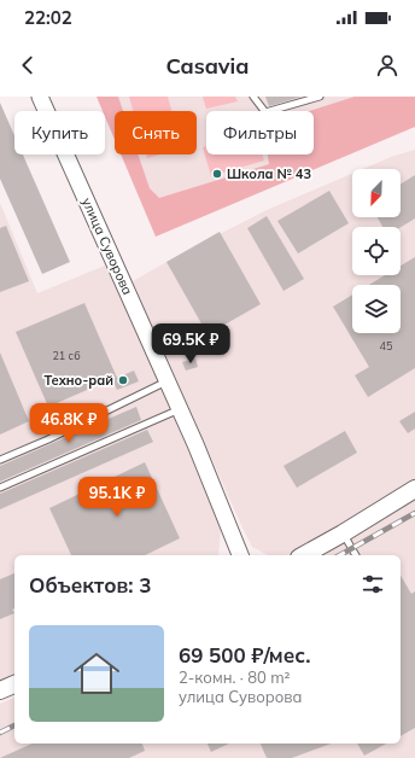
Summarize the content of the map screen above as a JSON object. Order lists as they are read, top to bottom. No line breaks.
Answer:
{"streets":{"street":["улица Суворова"]},"places":["Школа № 43","Техно-рай"],"house_numbers":["45","21 с6"],"north":"bottom left","page":{"status":"22:02","header":"Casavia","chip":["Купить","Снять","Фильтры"],"price":["69.5K ₽","46.8K ₽","95.1K ₽"],"heading":"Объектов: 3","list":[{"name":"69 500 ₽/мес.","note":"2-комн. · 80 m² · улица Суворова"}]}}
